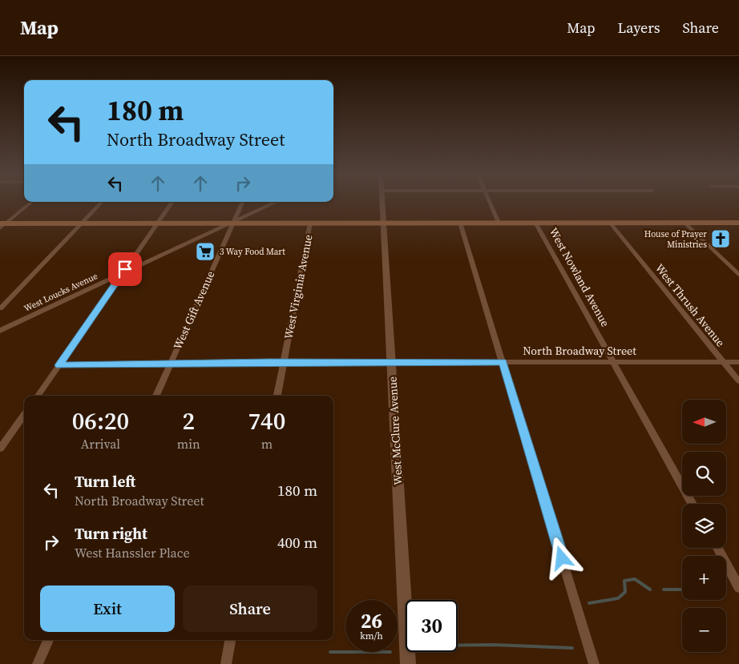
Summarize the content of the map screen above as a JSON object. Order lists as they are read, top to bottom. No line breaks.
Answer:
{"streets":{"street":["West Nowland Avenue","West Virginia Avenue","West Loucks Avenue","West Thrush Avenue","West Gift Avenue","North Broadway Street","West McClure Avenue"]},"crossings":[["West Nowland Avenue","North Broadway Street"],["West Virginia Avenue","North Broadway Street"],["West Loucks Avenue","West Gift Avenue"],["West Thrush Avenue","North Broadway Street"],["West Gift Avenue","North Broadway Street"],["North Broadway Street","West McClure Avenue"]],"places":{"church":["House of Prayer Ministries"],"supermarket":["3 Way Food Mart"]},"north":"left","page":{"header":"Map","nav":["Map","Layers","Share"],"turn":["180 m","North Broadway Street"],"eta":["06:20","Arrival","2","min","740","m"],"map_buttons":["+","−"],"list":[{"name":"Turn left","note":"North Broadway Street","value":"180 m"},{"name":"Turn right","note":"West Hanssler Place","value":"400 m"}],"buttons":["Exit","Share"],"speed":"26 km/h","limit":"30"}}
